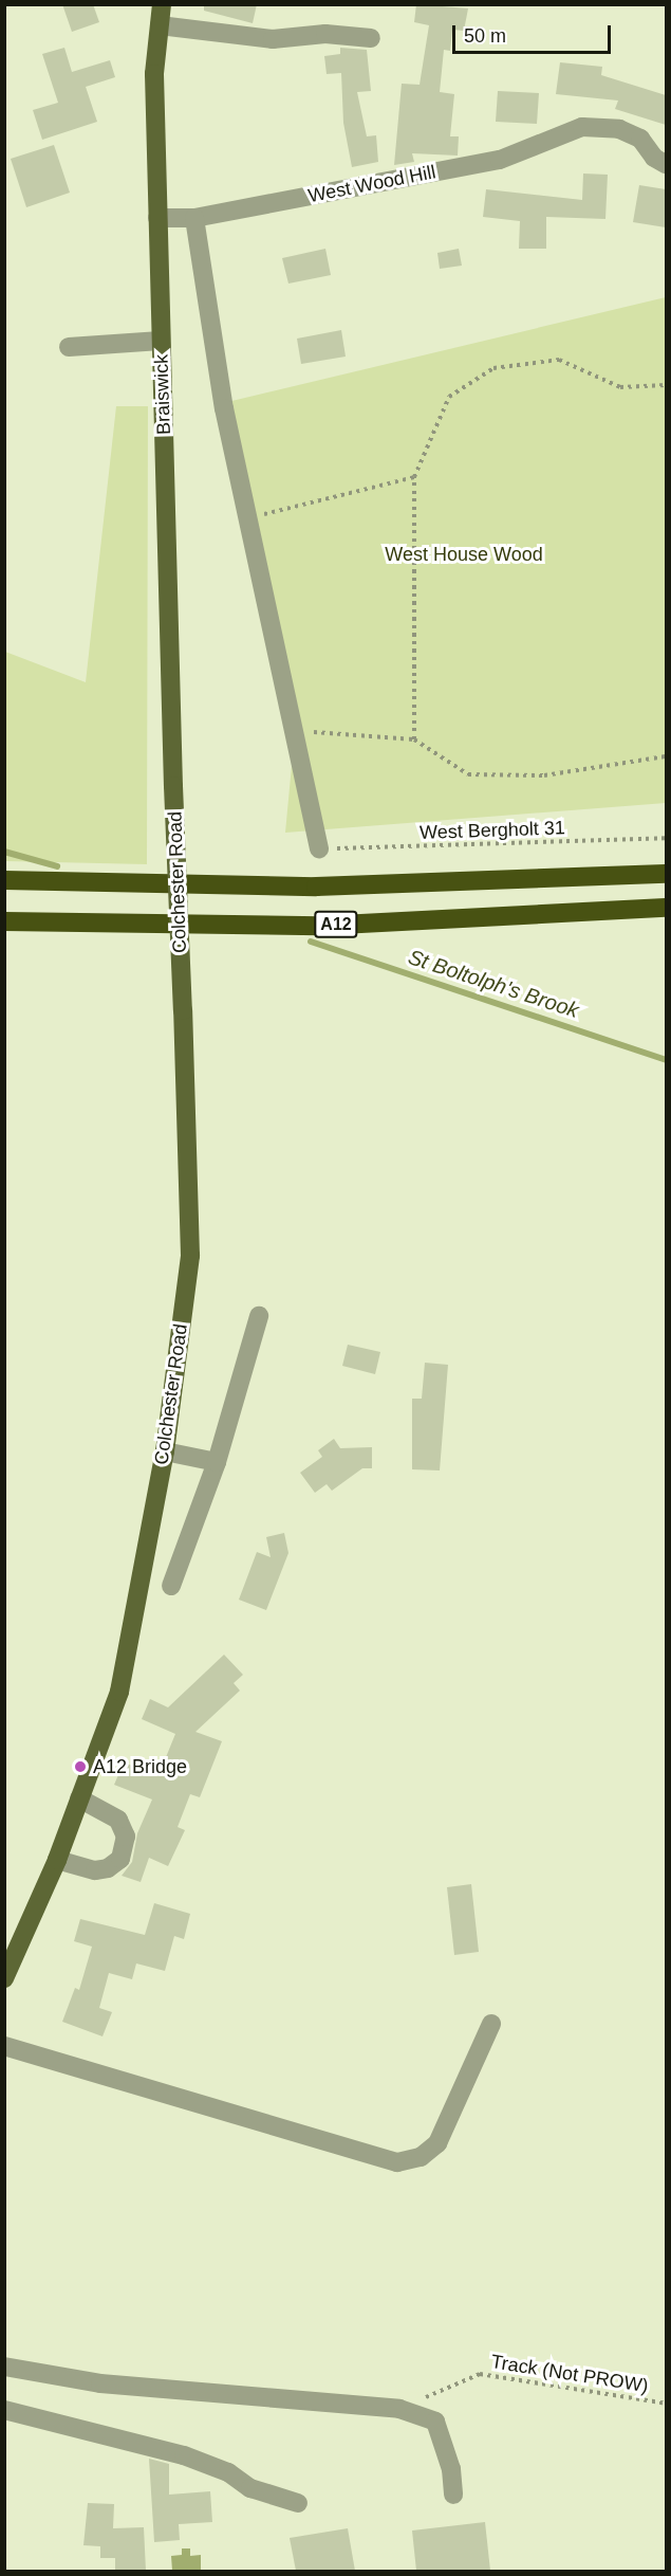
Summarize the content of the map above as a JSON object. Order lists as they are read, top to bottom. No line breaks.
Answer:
{"streets":{"highway":["A12"],"main road":["Braiswick","Colchester Road"],"street":["West Wood Hill"],"path":["West Bergholt 31","Track (Not PROW)"]},"crossings":[["West Wood Hill","Braiswick"],["Braiswick","Colchester Road"]],"water":["St Boltolph's Brook"],"parks":["West House Wood"],"places":["A12 Bridge"],"scale_bar":"50 m"}
